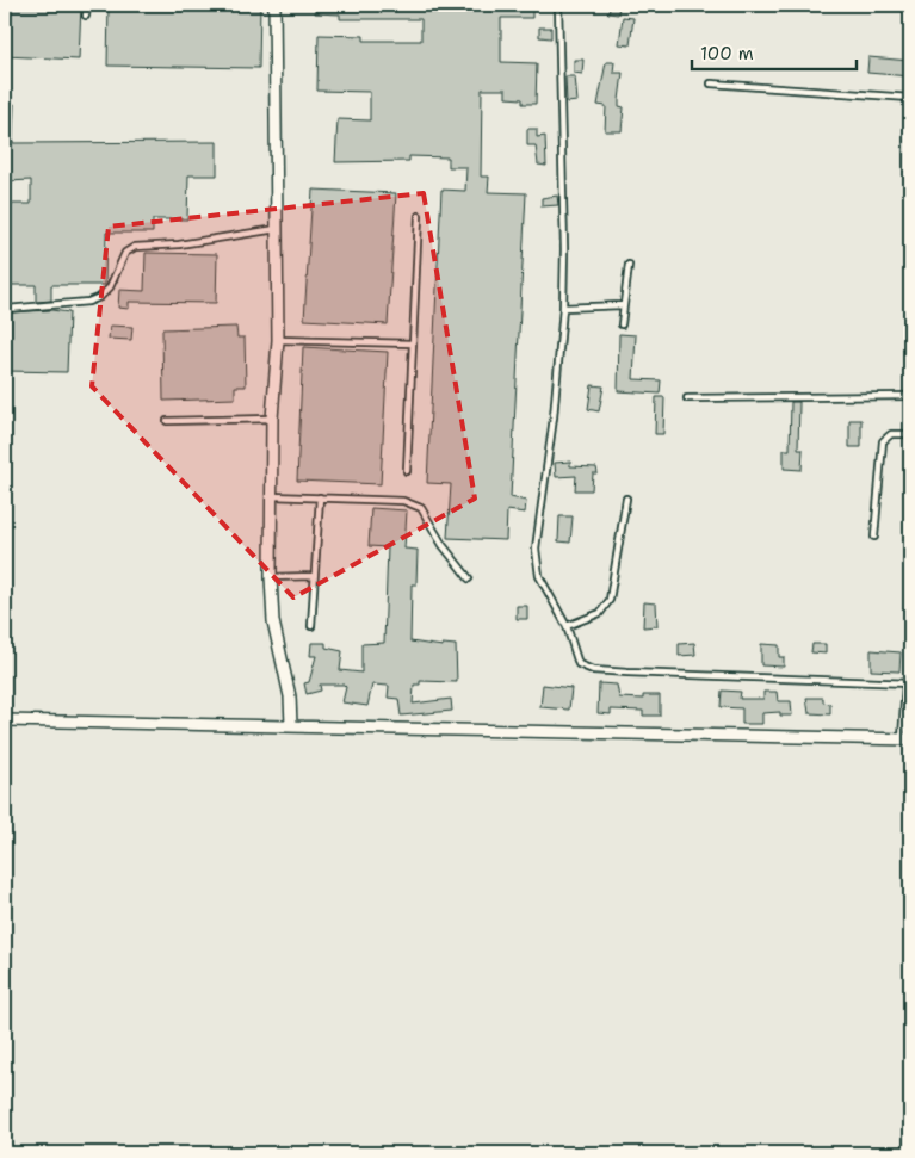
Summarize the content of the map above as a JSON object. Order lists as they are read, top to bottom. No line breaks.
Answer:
{"scale_bar":"100 m"}
